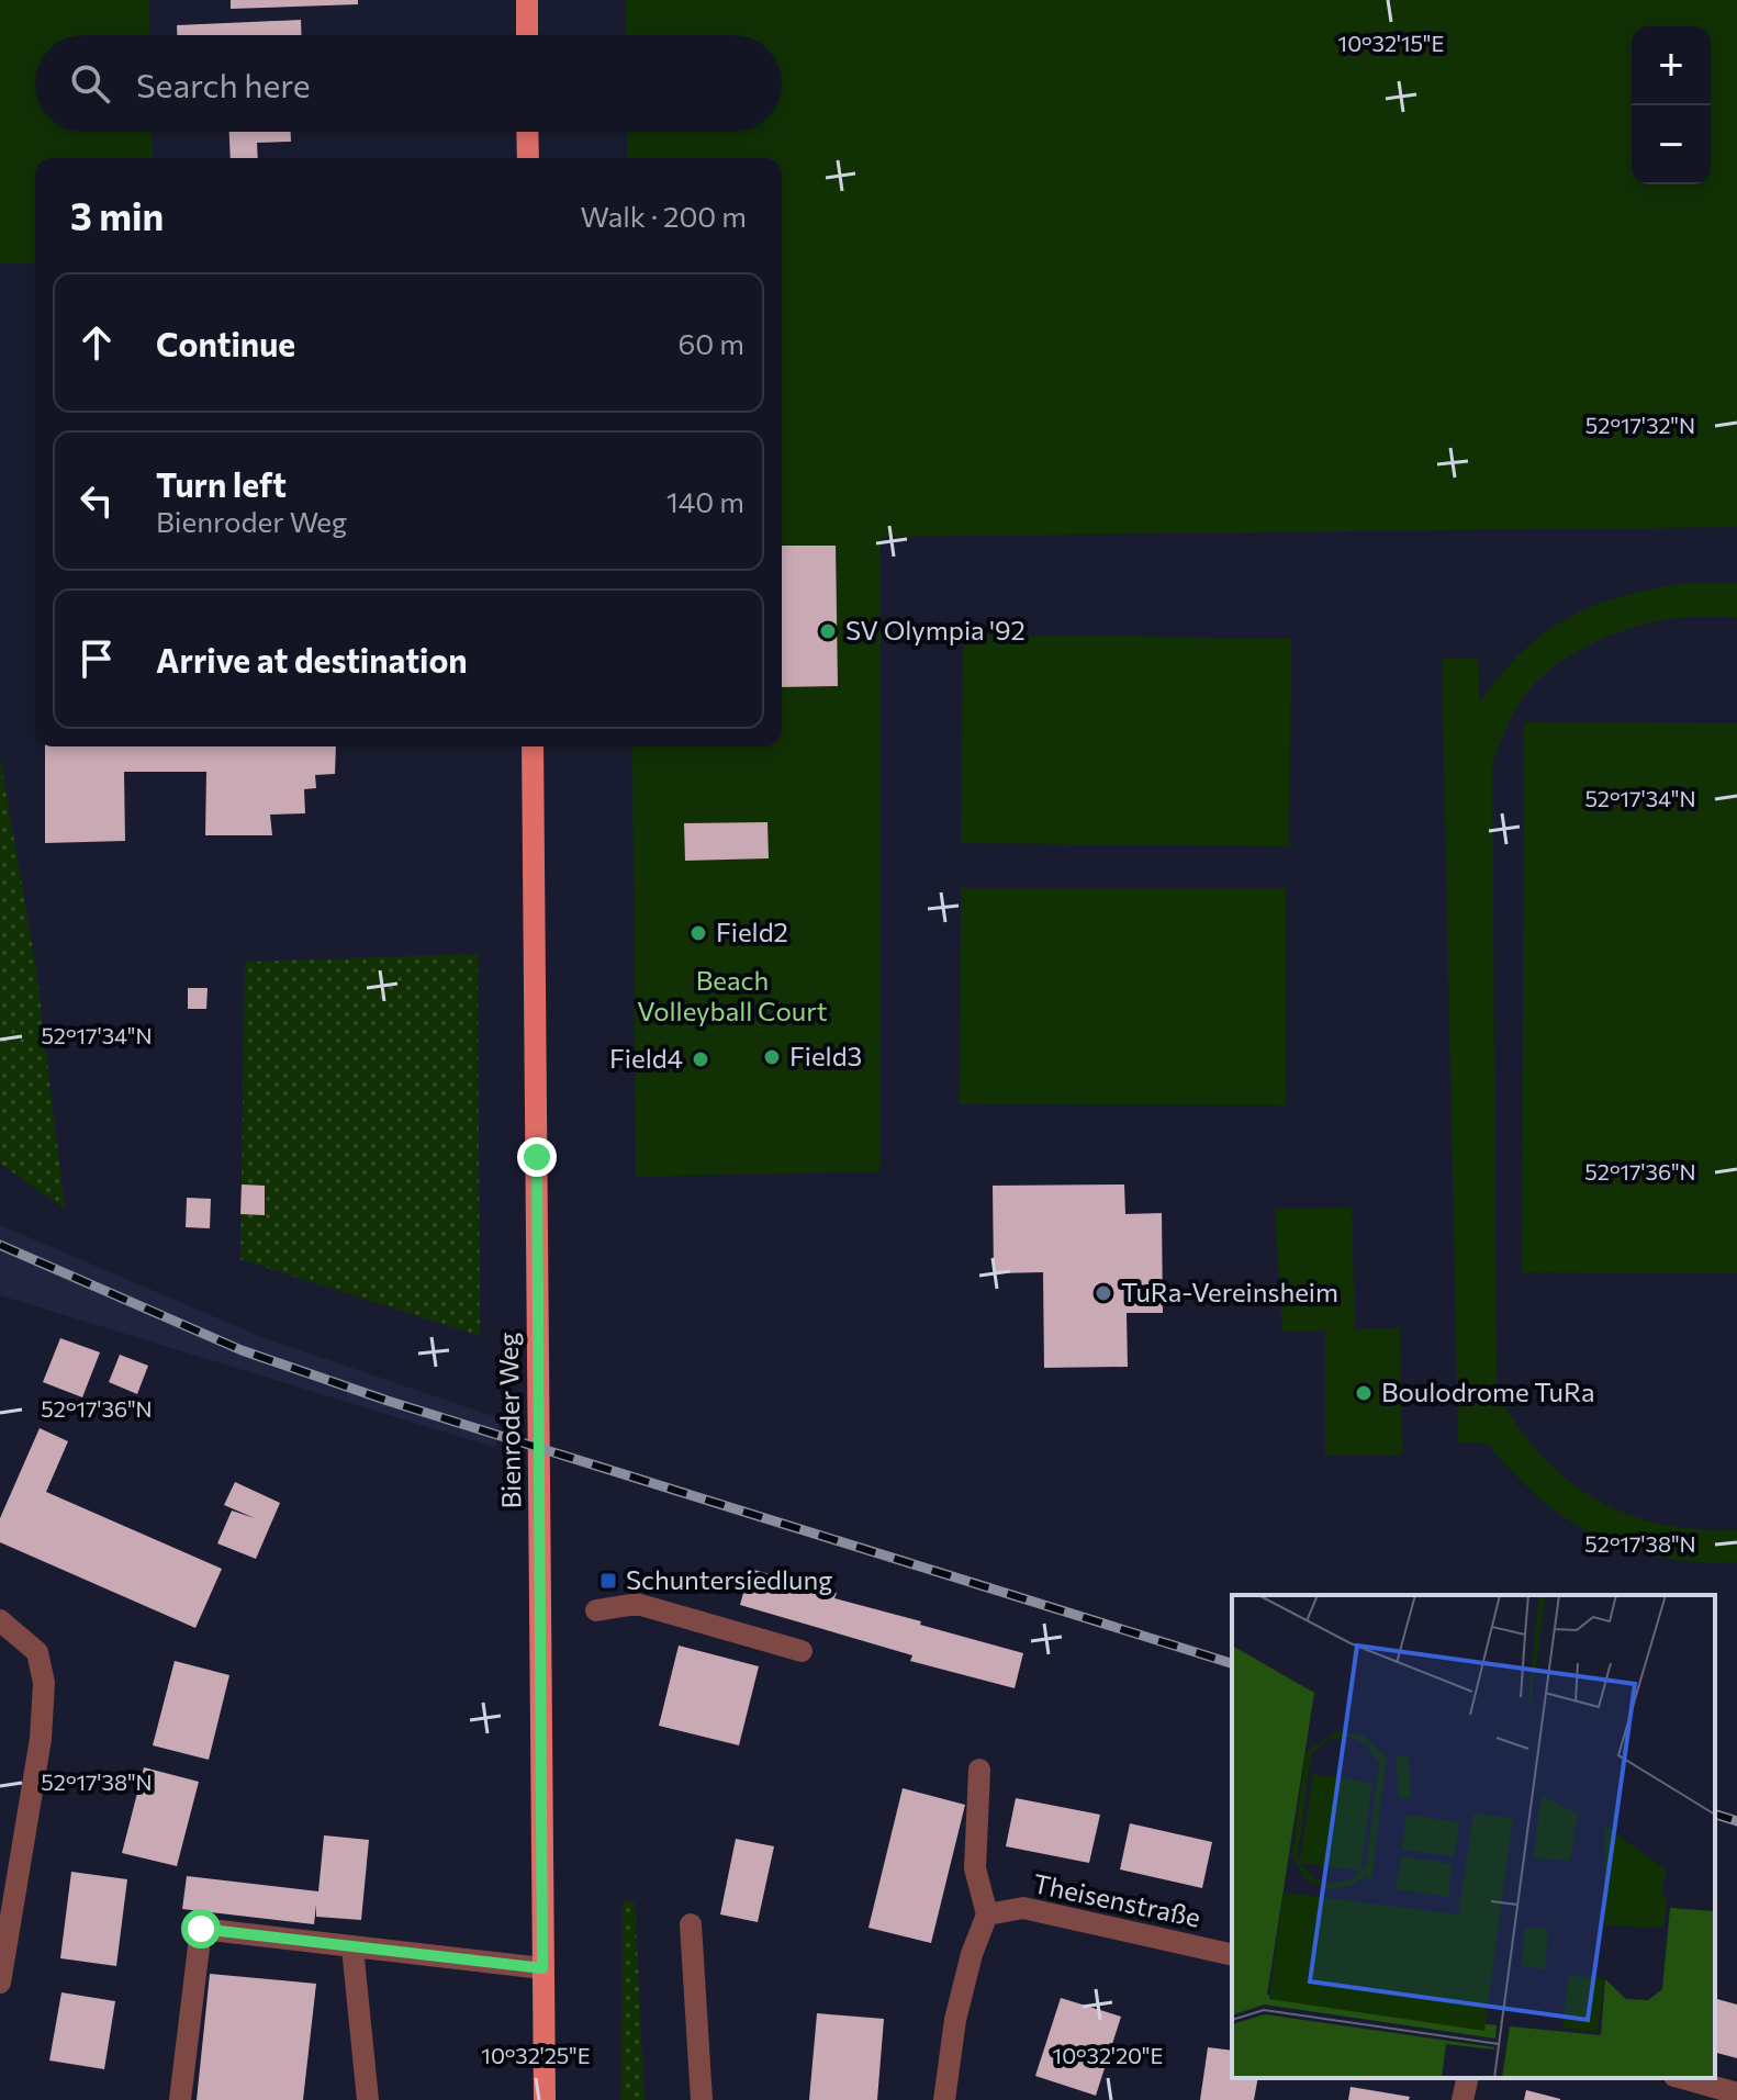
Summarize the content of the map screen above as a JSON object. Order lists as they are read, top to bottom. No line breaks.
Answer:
{"streets":{"main road":["Bienroder Weg"],"street":["Theisenstraße"]},"parks":["Beach Volleyball Court"],"places":{"other":["SV Olympia '92","Field2","Field3","Field4","TuRa-Vereinsheim","Boulodrome TuRa"],"transit":["Schuntersiedlung"]},"page":{"map_buttons":["+","−"],"search":"Search here","heading":["3 min","Walk · 200 m"],"list":[["Continue","60 m"],["Turn left","Bienroder Weg","140 m"],"Arrive at destination"]},"coordinates":["10°32'15\"E","52°17'32\"N","52°17'34\"N","52°17'36\"N","52°17'38\"N","10°32'25\"E","10°32'20\"E"]}
